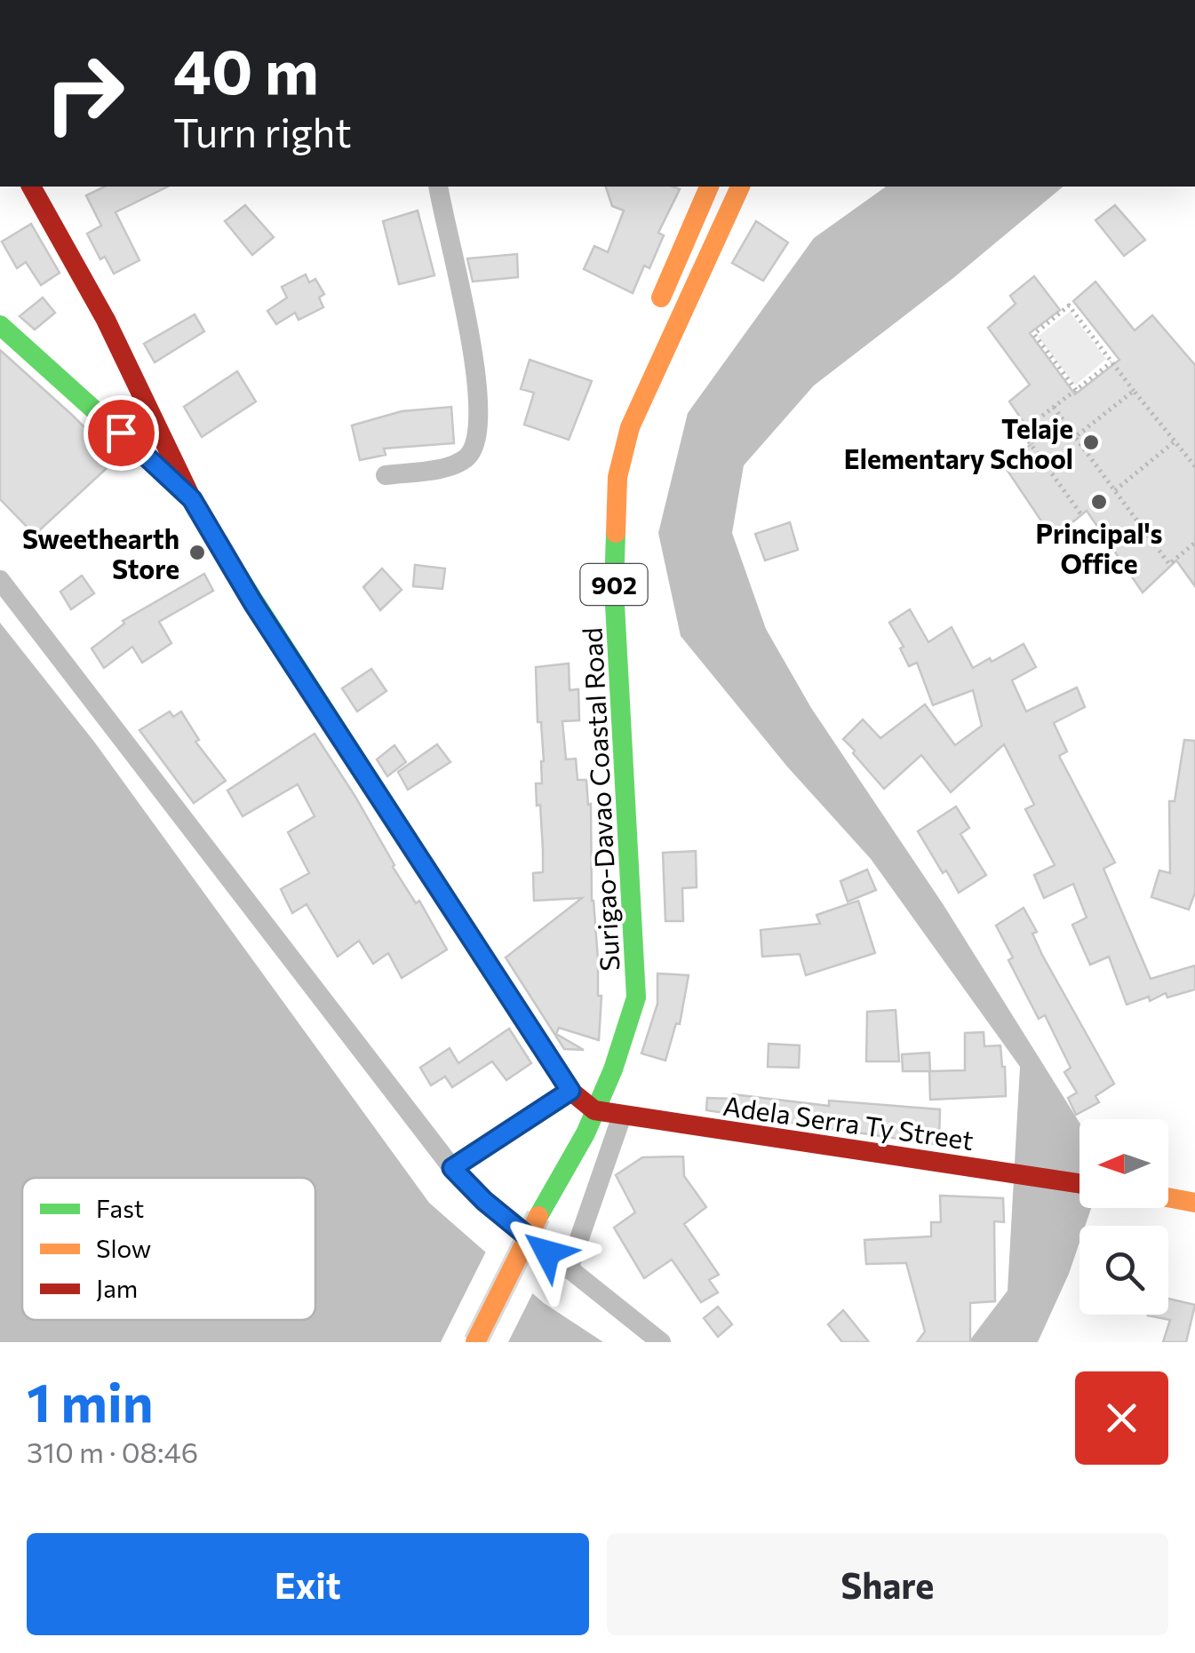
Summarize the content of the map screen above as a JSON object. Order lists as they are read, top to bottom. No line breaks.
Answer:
{"streets":{"main road":["902","Surigao-Davao Coastal Road","Adela Serra Ty Street"]},"crossings":[["Surigao-Davao Coastal Road","Adela Serra Ty Street"]],"places":["Telaje Elementary School","Principal's Office","Sweethearth Store"],"legend":["Fast","Slow","Jam"],"north":"left","page":{"turn":["40 m","Turn right"],"heading":["1 min","310 m · 08:46"],"buttons":["Exit","Share"]}}
